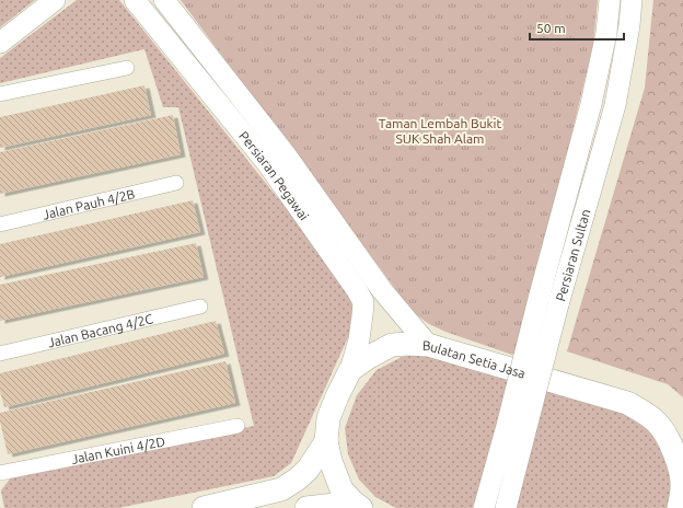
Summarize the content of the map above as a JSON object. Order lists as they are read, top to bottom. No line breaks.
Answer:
{"streets":{"main road":["Bulatan Setia Jasa"],"street":["Persiaran Pegawai","Jalan Pauh 4/2B","Persiaran Sultan","Jalan Bacang 4/2C","Jalan Kuini 4/2D"]},"crossings":[["Persiaran Pegawai","Bulatan Setia Jasa"]],"parks":["Taman Lembah Bukit SUK Shah Alam"],"scale_bar":"50 m"}
